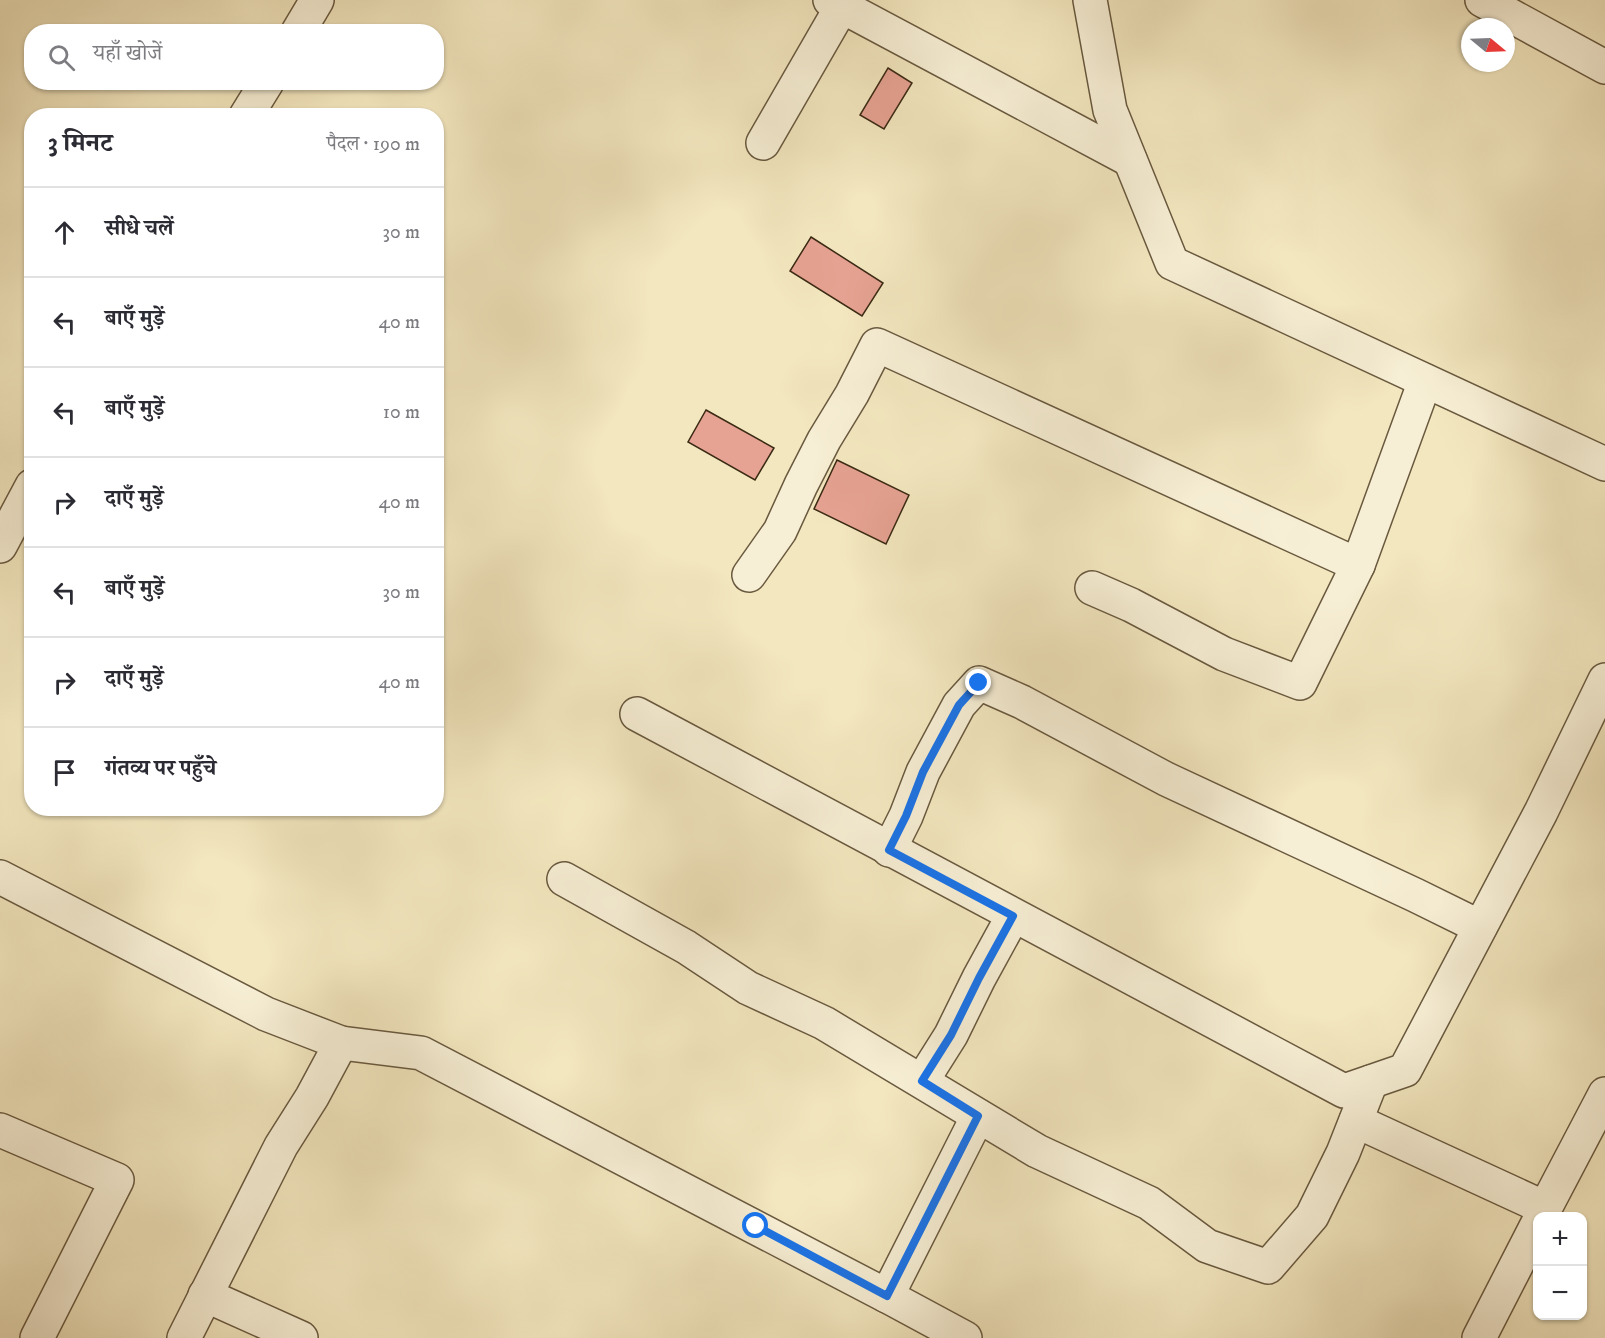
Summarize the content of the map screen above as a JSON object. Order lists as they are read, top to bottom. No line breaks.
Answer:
{"north":"right","page":{"search":"यहाँ खोजें","heading":["3 मिनट","पैदल · 190 m"],"list":[["सीधे चलें","30 m"],["बाएँ मुड़ें","40 m"],["बाएँ मुड़ें","10 m"],["दाएँ मुड़ें","40 m"],["बाएँ मुड़ें","30 m"],["दाएँ मुड़ें","40 m"],"गंतव्य पर पहुँचे"],"map_buttons":["+","−"]}}
